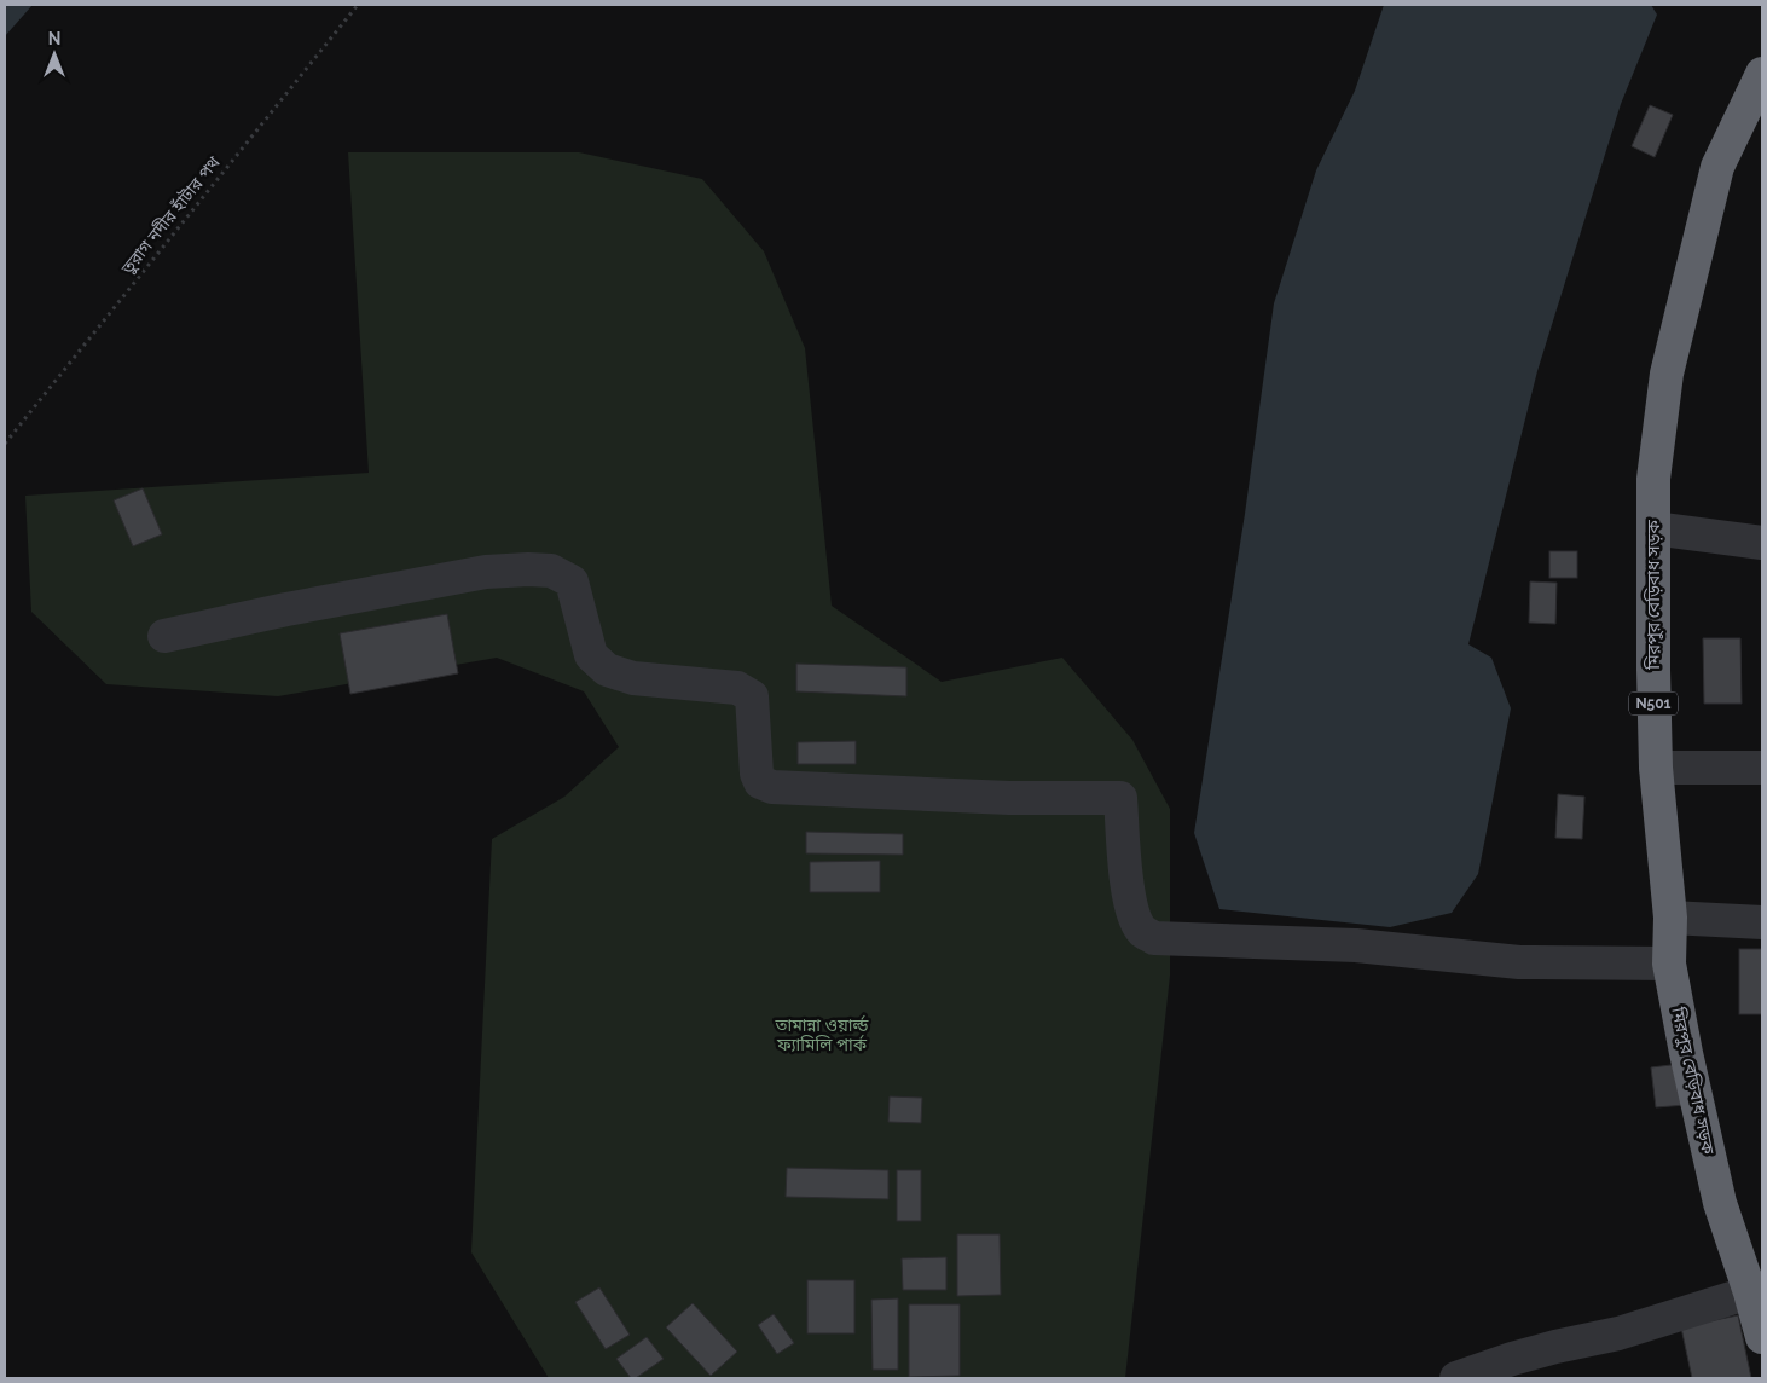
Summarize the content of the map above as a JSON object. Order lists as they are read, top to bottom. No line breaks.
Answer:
{"streets":{"highway":["মিরপুর বেড়িবাধ সড়ক","N501"],"path":["তুরাগ নদীর হাঁটার পথ"]},"parks":["তামান্না ওয়ার্ল্ড ফ্যামিলি পার্ক"],"north":"top"}
